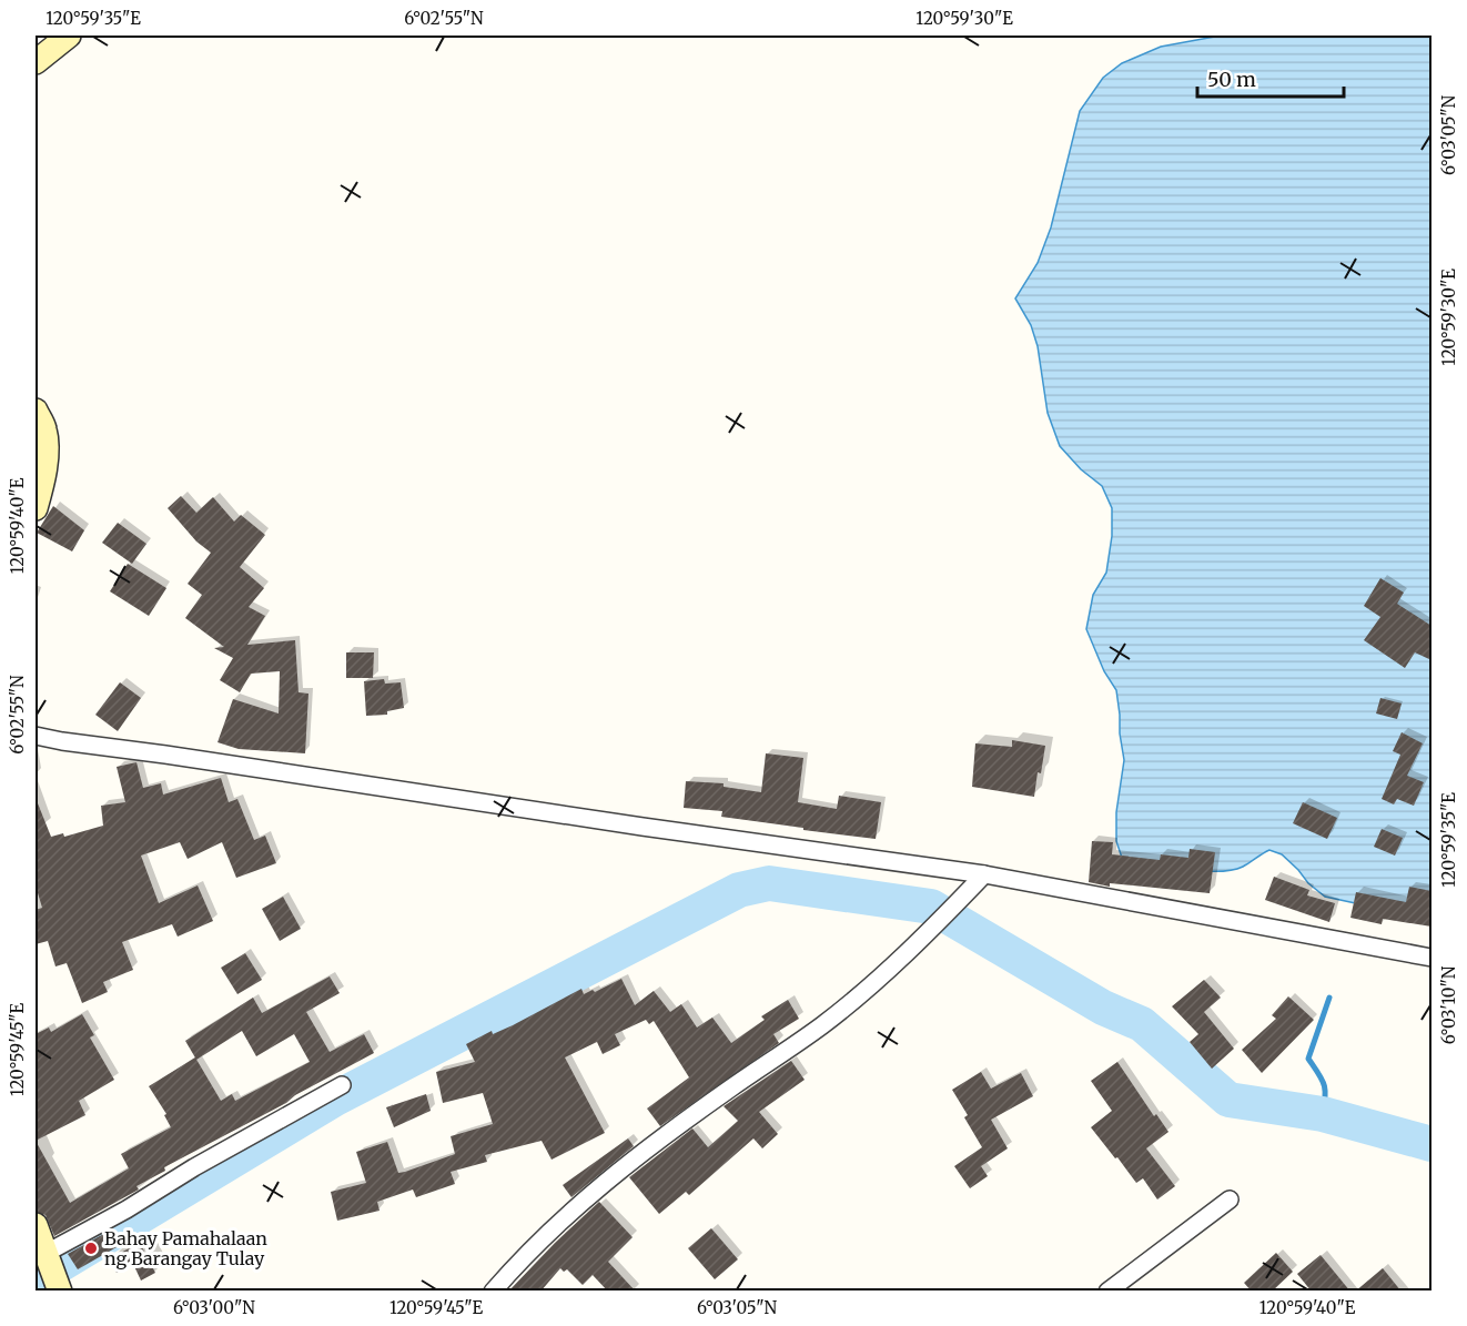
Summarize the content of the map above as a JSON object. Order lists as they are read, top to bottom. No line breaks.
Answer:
{"places":["Bahay Pamahalaan ng Barangay Tulay"],"scale_bar":"50 m","coordinates":["120°59'35\"E","6°02'55\"N","120°59'30\"E","6°03'05\"N","120°59'40\"E","6°03'10\"N","120°59'45\"E","6°03'00\"N"]}
